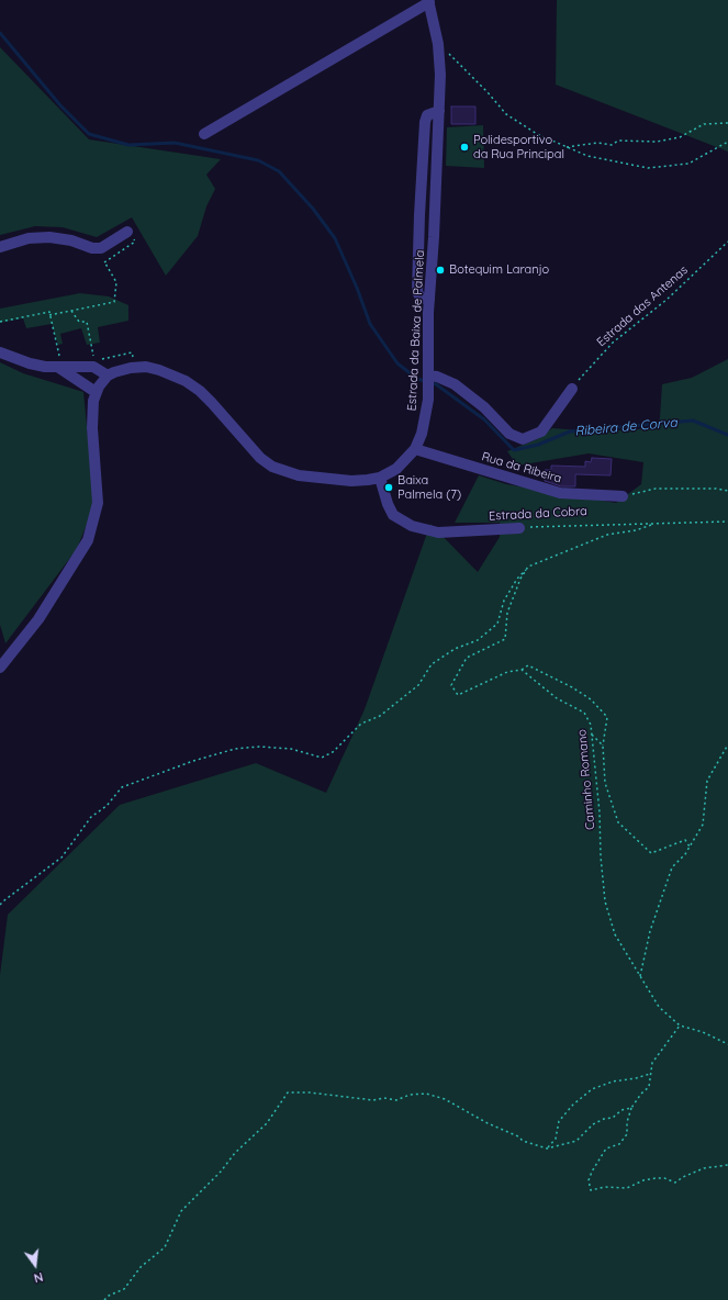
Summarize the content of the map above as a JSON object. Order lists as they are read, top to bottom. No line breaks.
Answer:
{"streets":{"street":["Estrada da Baixa de Palmela","Rua da Ribeira","Estrada da Cobra"],"path":["Estrada das Antenas","Caminho Romano"]},"crossings":[["Estrada da Baixa de Palmela","Rua da Ribeira"],["Estrada da Baixa de Palmela","Estrada da Cobra"]],"water":["Ribeira de Corva"],"places":["Polidesportivo da Rua Principal","Botequim Laranjo","Baixa Palmela (7)"],"north":"bottom"}
